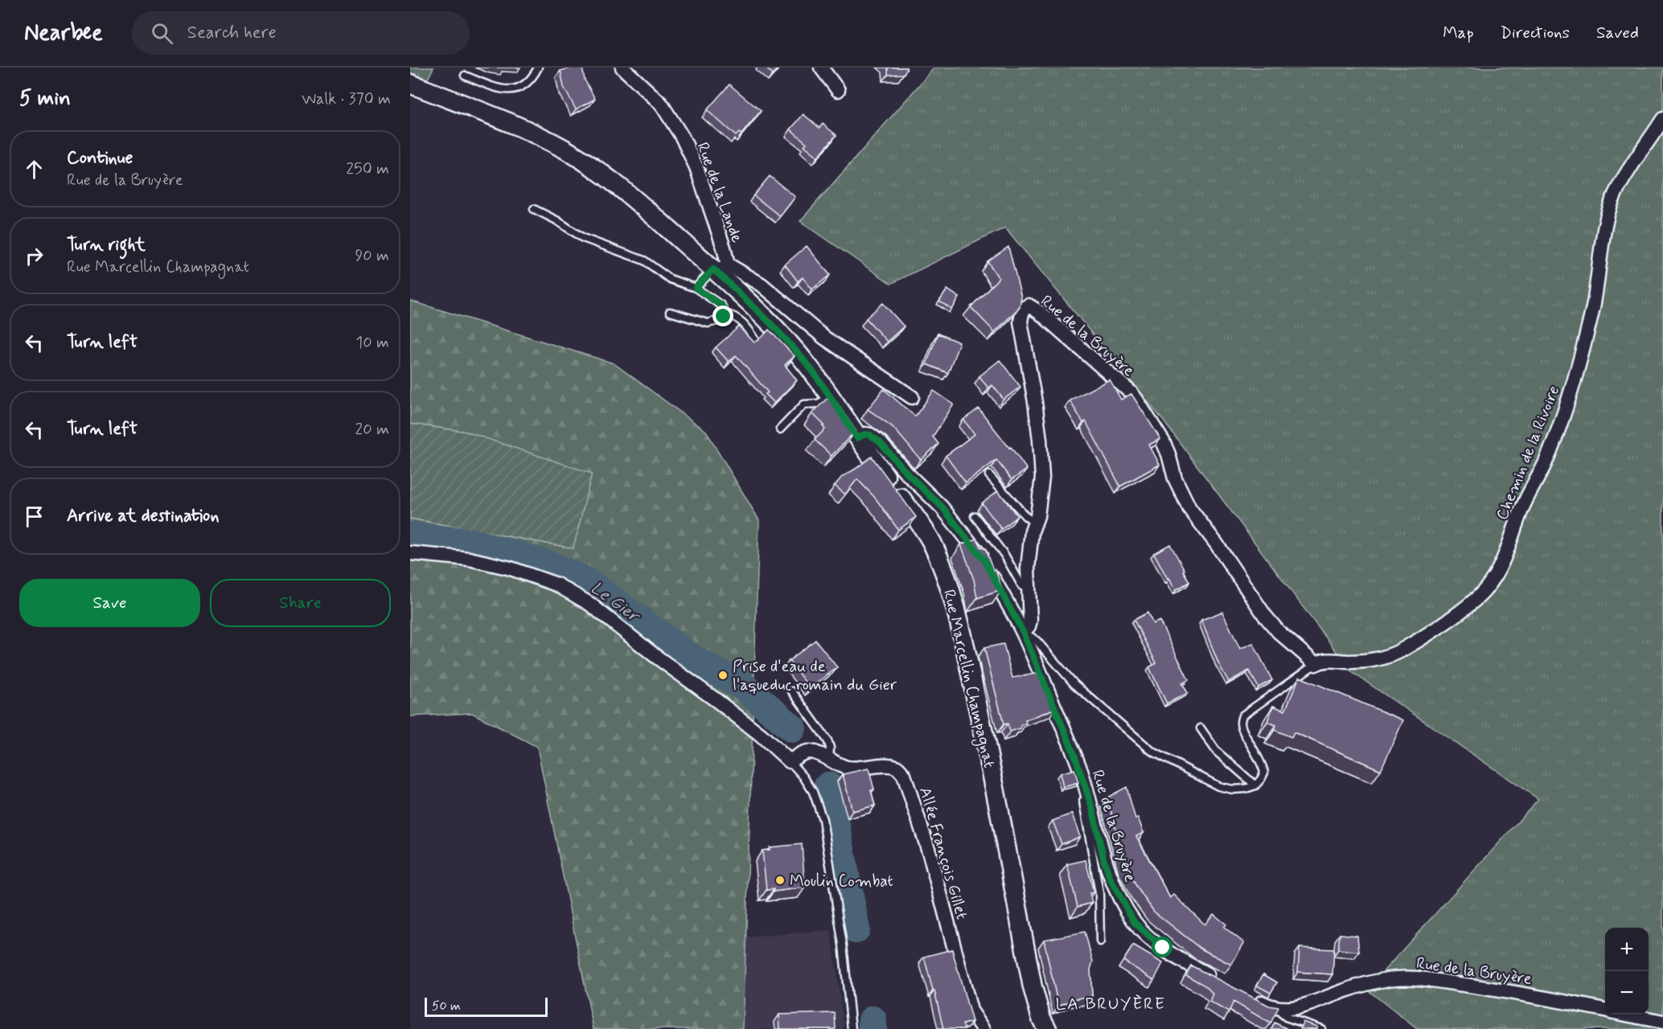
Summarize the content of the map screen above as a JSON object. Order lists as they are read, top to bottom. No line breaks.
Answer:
{"streets":{"main road":["Rue Marcellin Champagnat"],"street":["Rue de la Lande","Rue de la Bruyère","Chemin de la Rivoire","Allée François Gillet"]},"crossings":[["Rue de la Lande","Rue Marcellin Champagnat"],["Rue de la Bruyère","Chemin de la Rivoire"],["Rue de la Bruyère","Rue Marcellin Champagnat"]],"districts":["LA BRUYÈRE"],"water":["Le Gier"],"places":["Prise d'eau de l'aqueduc romain du Gier","Moulin Combat"],"scale_bar":"50 m","page":{"header":"Nearbee","search":"Search here","nav":["Map","Directions","Saved"],"heading":["5 min","Walk · 370 m"],"list":[["Continue","Rue de la Bruyère","250 m"],["Turn right","Rue Marcellin Champagnat","90 m"],["Turn left","10 m"],["Turn left","20 m"],"Arrive at destination"],"buttons":["Save","Share"],"map_buttons":["+","−"],"scale":"50 m"}}
